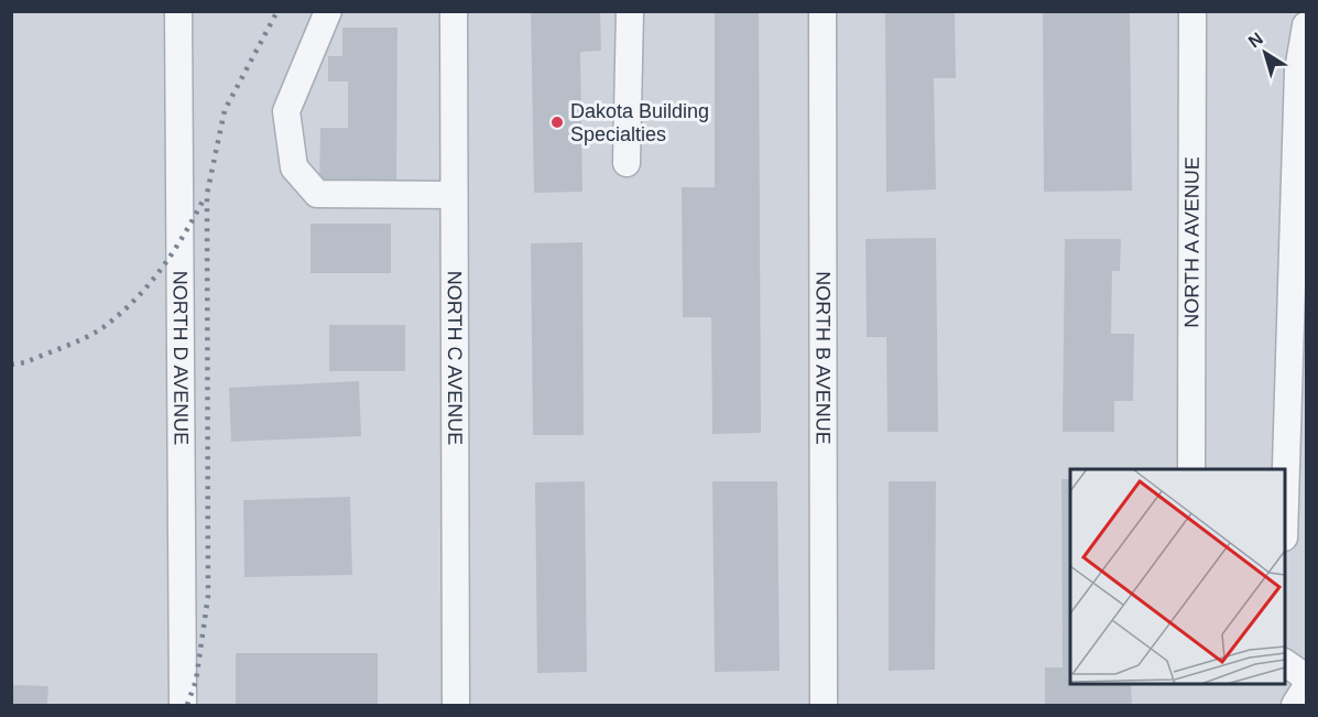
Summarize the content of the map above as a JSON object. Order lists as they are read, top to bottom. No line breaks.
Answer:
{"streets":{"street":["NORTH A AVENUE","NORTH D AVENUE","NORTH C AVENUE","NORTH B AVENUE"]},"places":["Dakota Building Specialties"],"north":"top left"}
